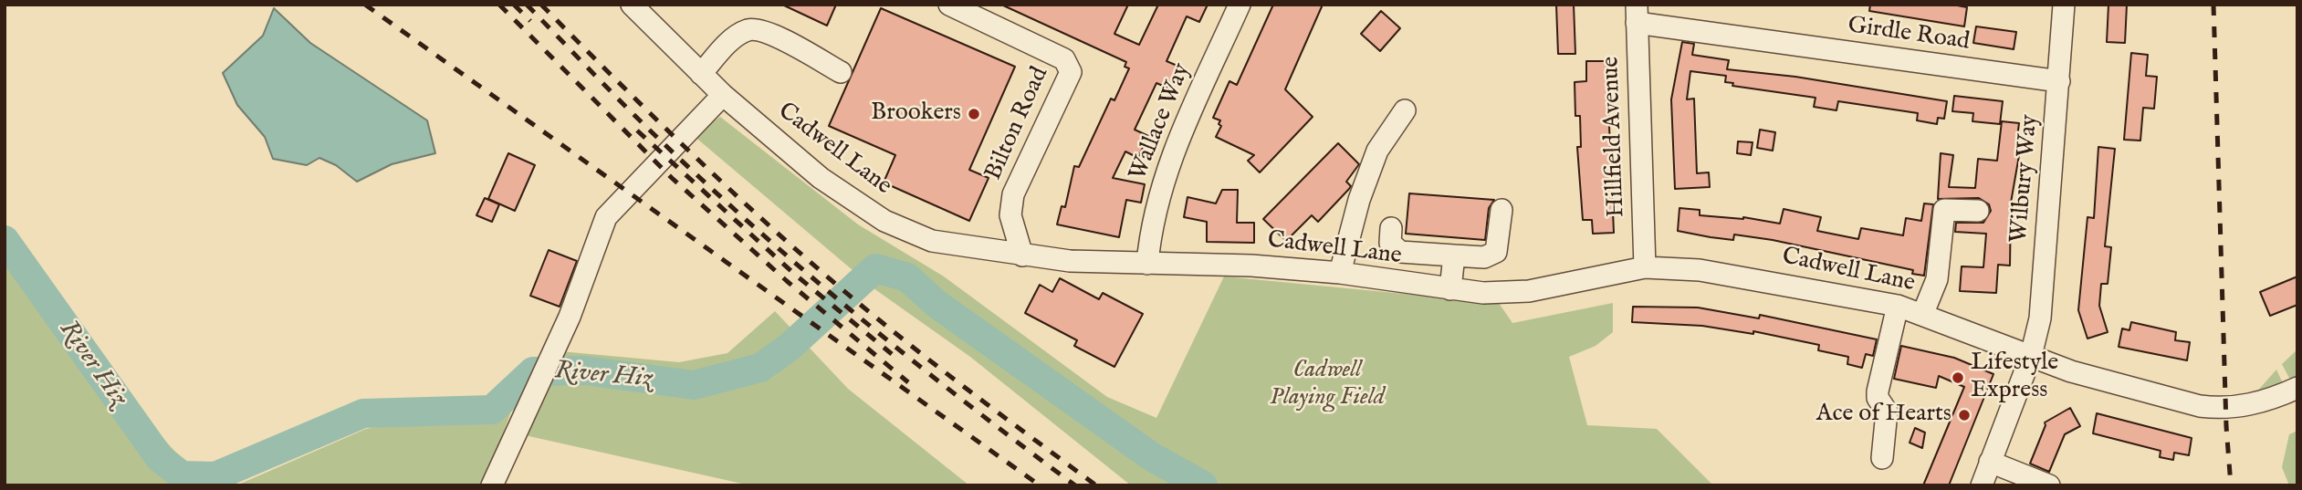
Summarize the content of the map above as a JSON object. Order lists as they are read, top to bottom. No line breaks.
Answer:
{"streets":{"street":["Girdle Road","Wallace Way","Bilton Road","Hillfield Avenue","Cadwell Lane","Wilbury Way"]},"crossings":[["Girdle Road","Hillfield Avenue"],["Girdle Road","Wilbury Way"],["Wallace Way","Cadwell Lane"],["Bilton Road","Cadwell Lane"],["Hillfield Avenue","Cadwell Lane"],["Cadwell Lane","Wilbury Way"]],"water":["River Hiz"],"parks":["Cadwell Playing Field"],"places":["Brookers","Lifestyle Express","Ace of Hearts"]}
